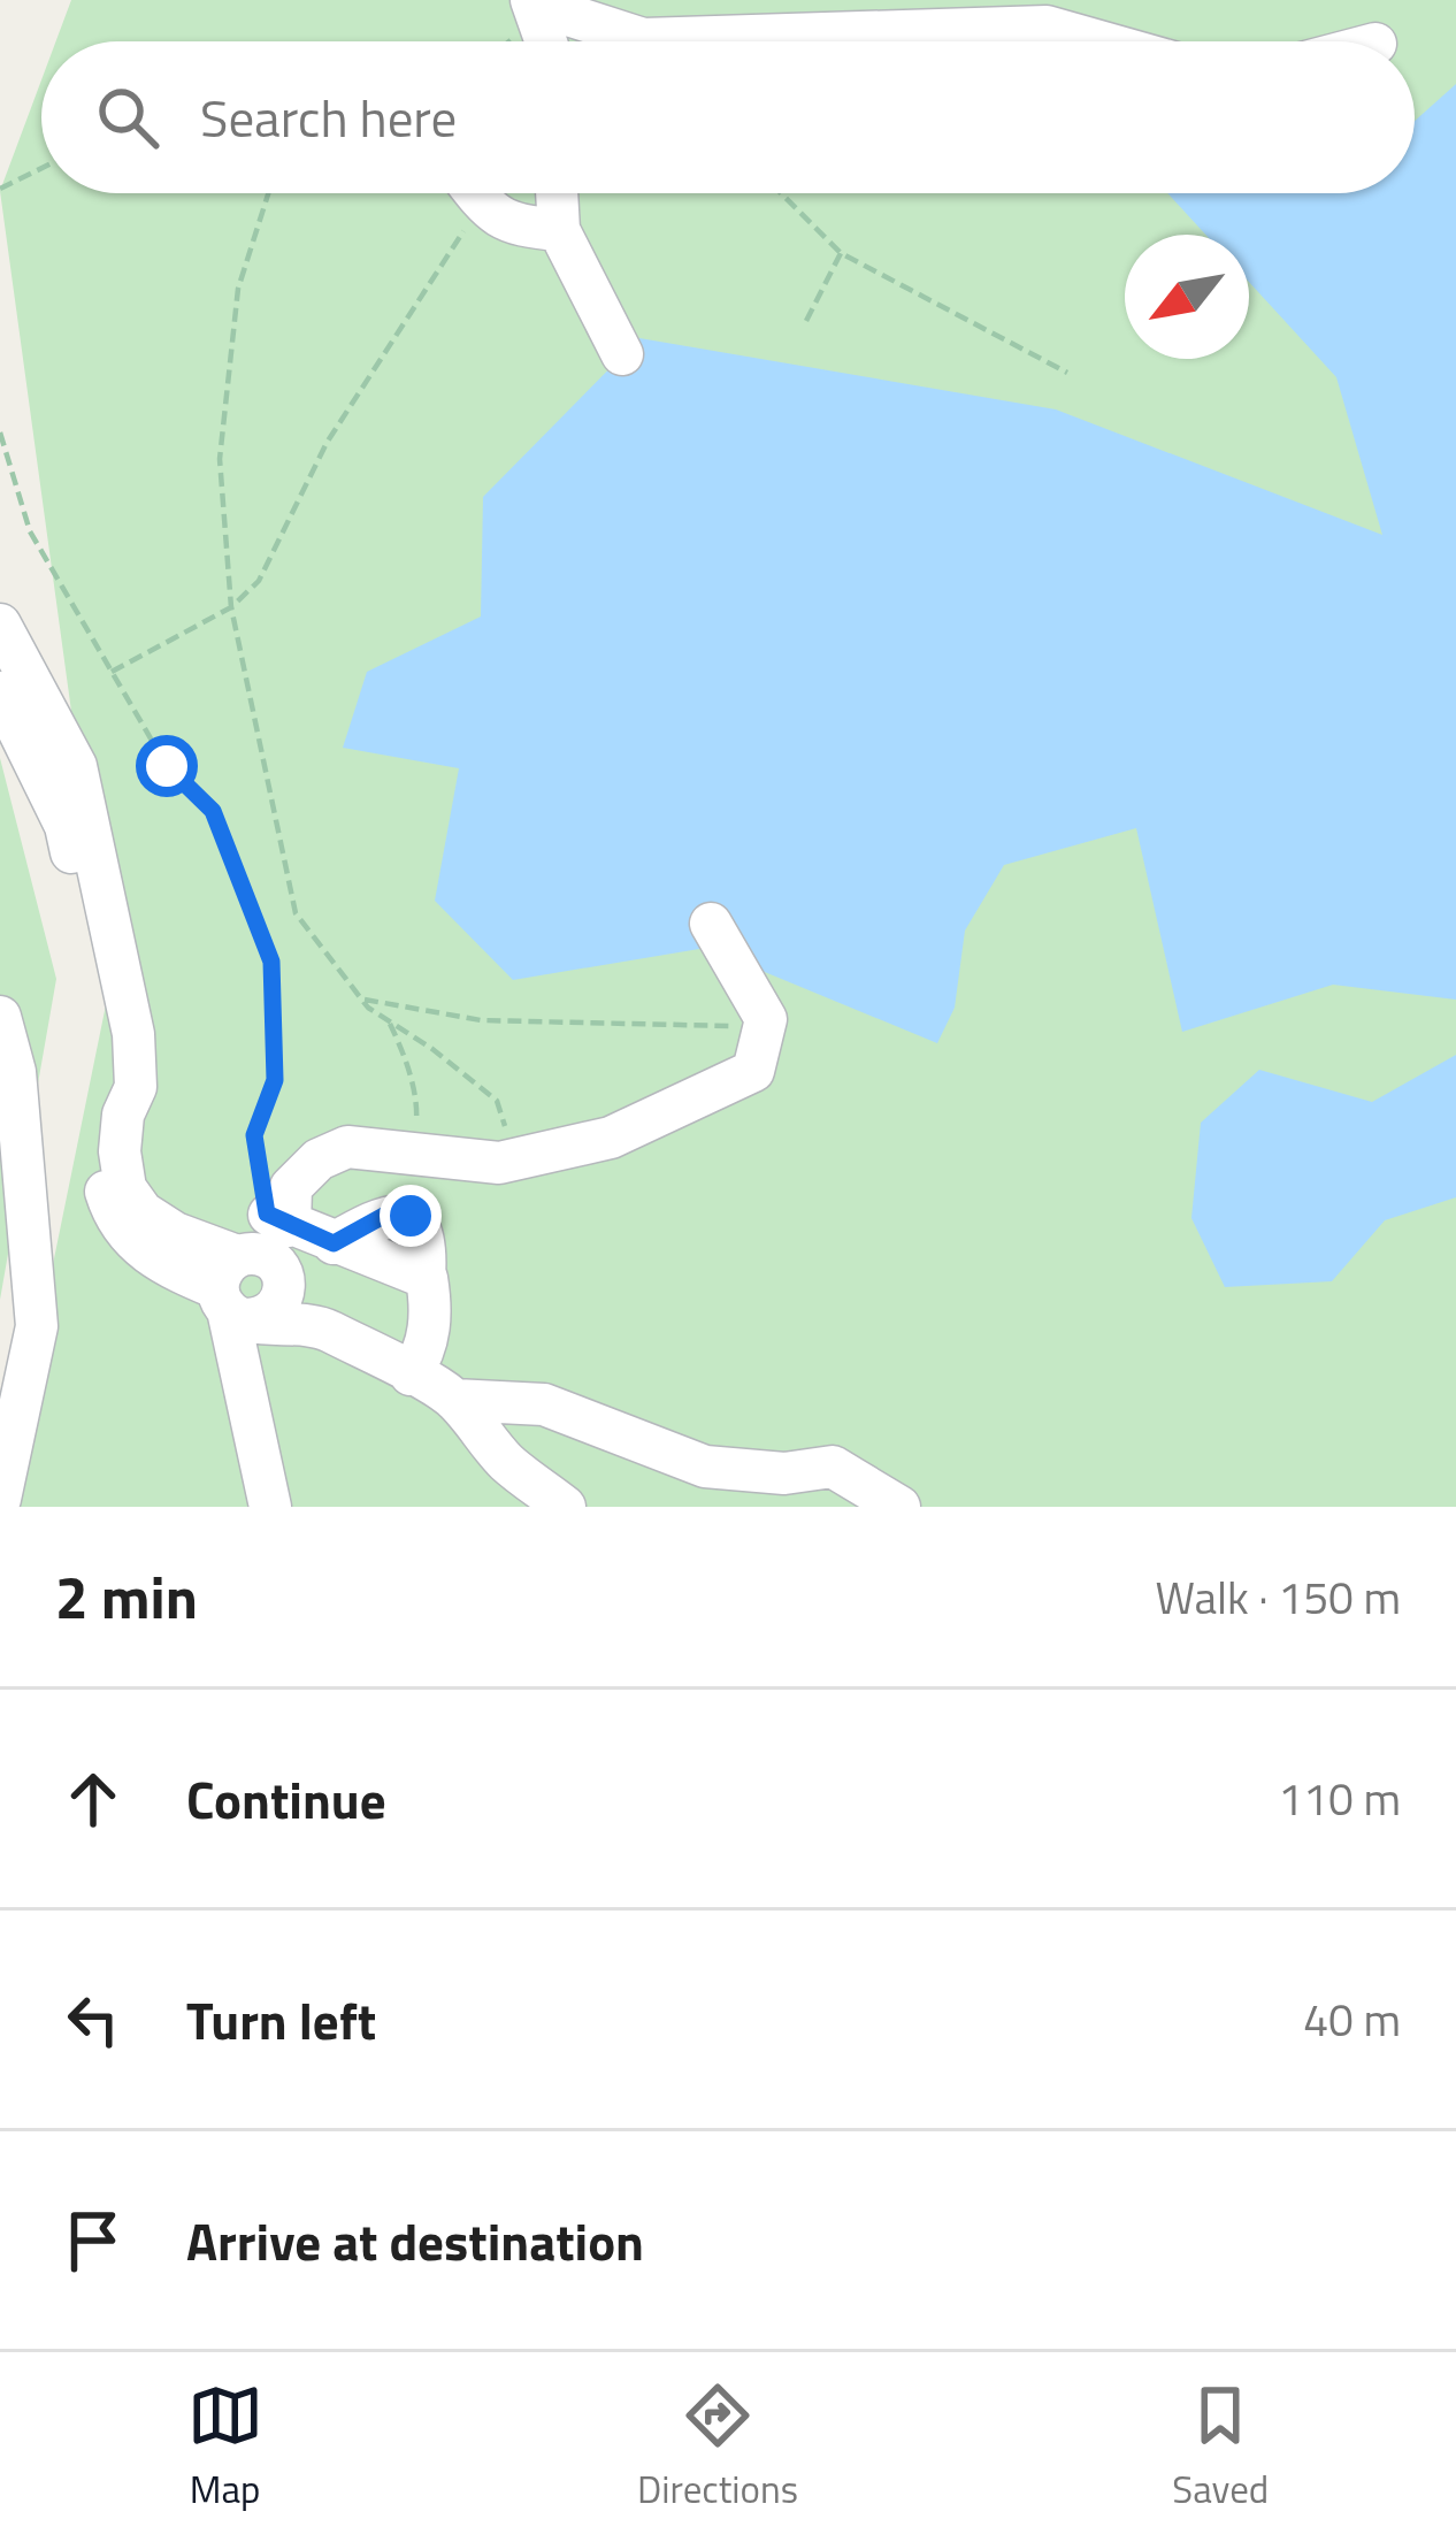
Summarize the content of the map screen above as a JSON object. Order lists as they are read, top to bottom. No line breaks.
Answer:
{"north":"bottom left","page":{"search":"Search here","heading":["2 min","Walk · 150 m"],"list":[["Continue","110 m"],["Turn left","40 m"],"Arrive at destination"],"nav":["Map","Directions","Saved"]}}
